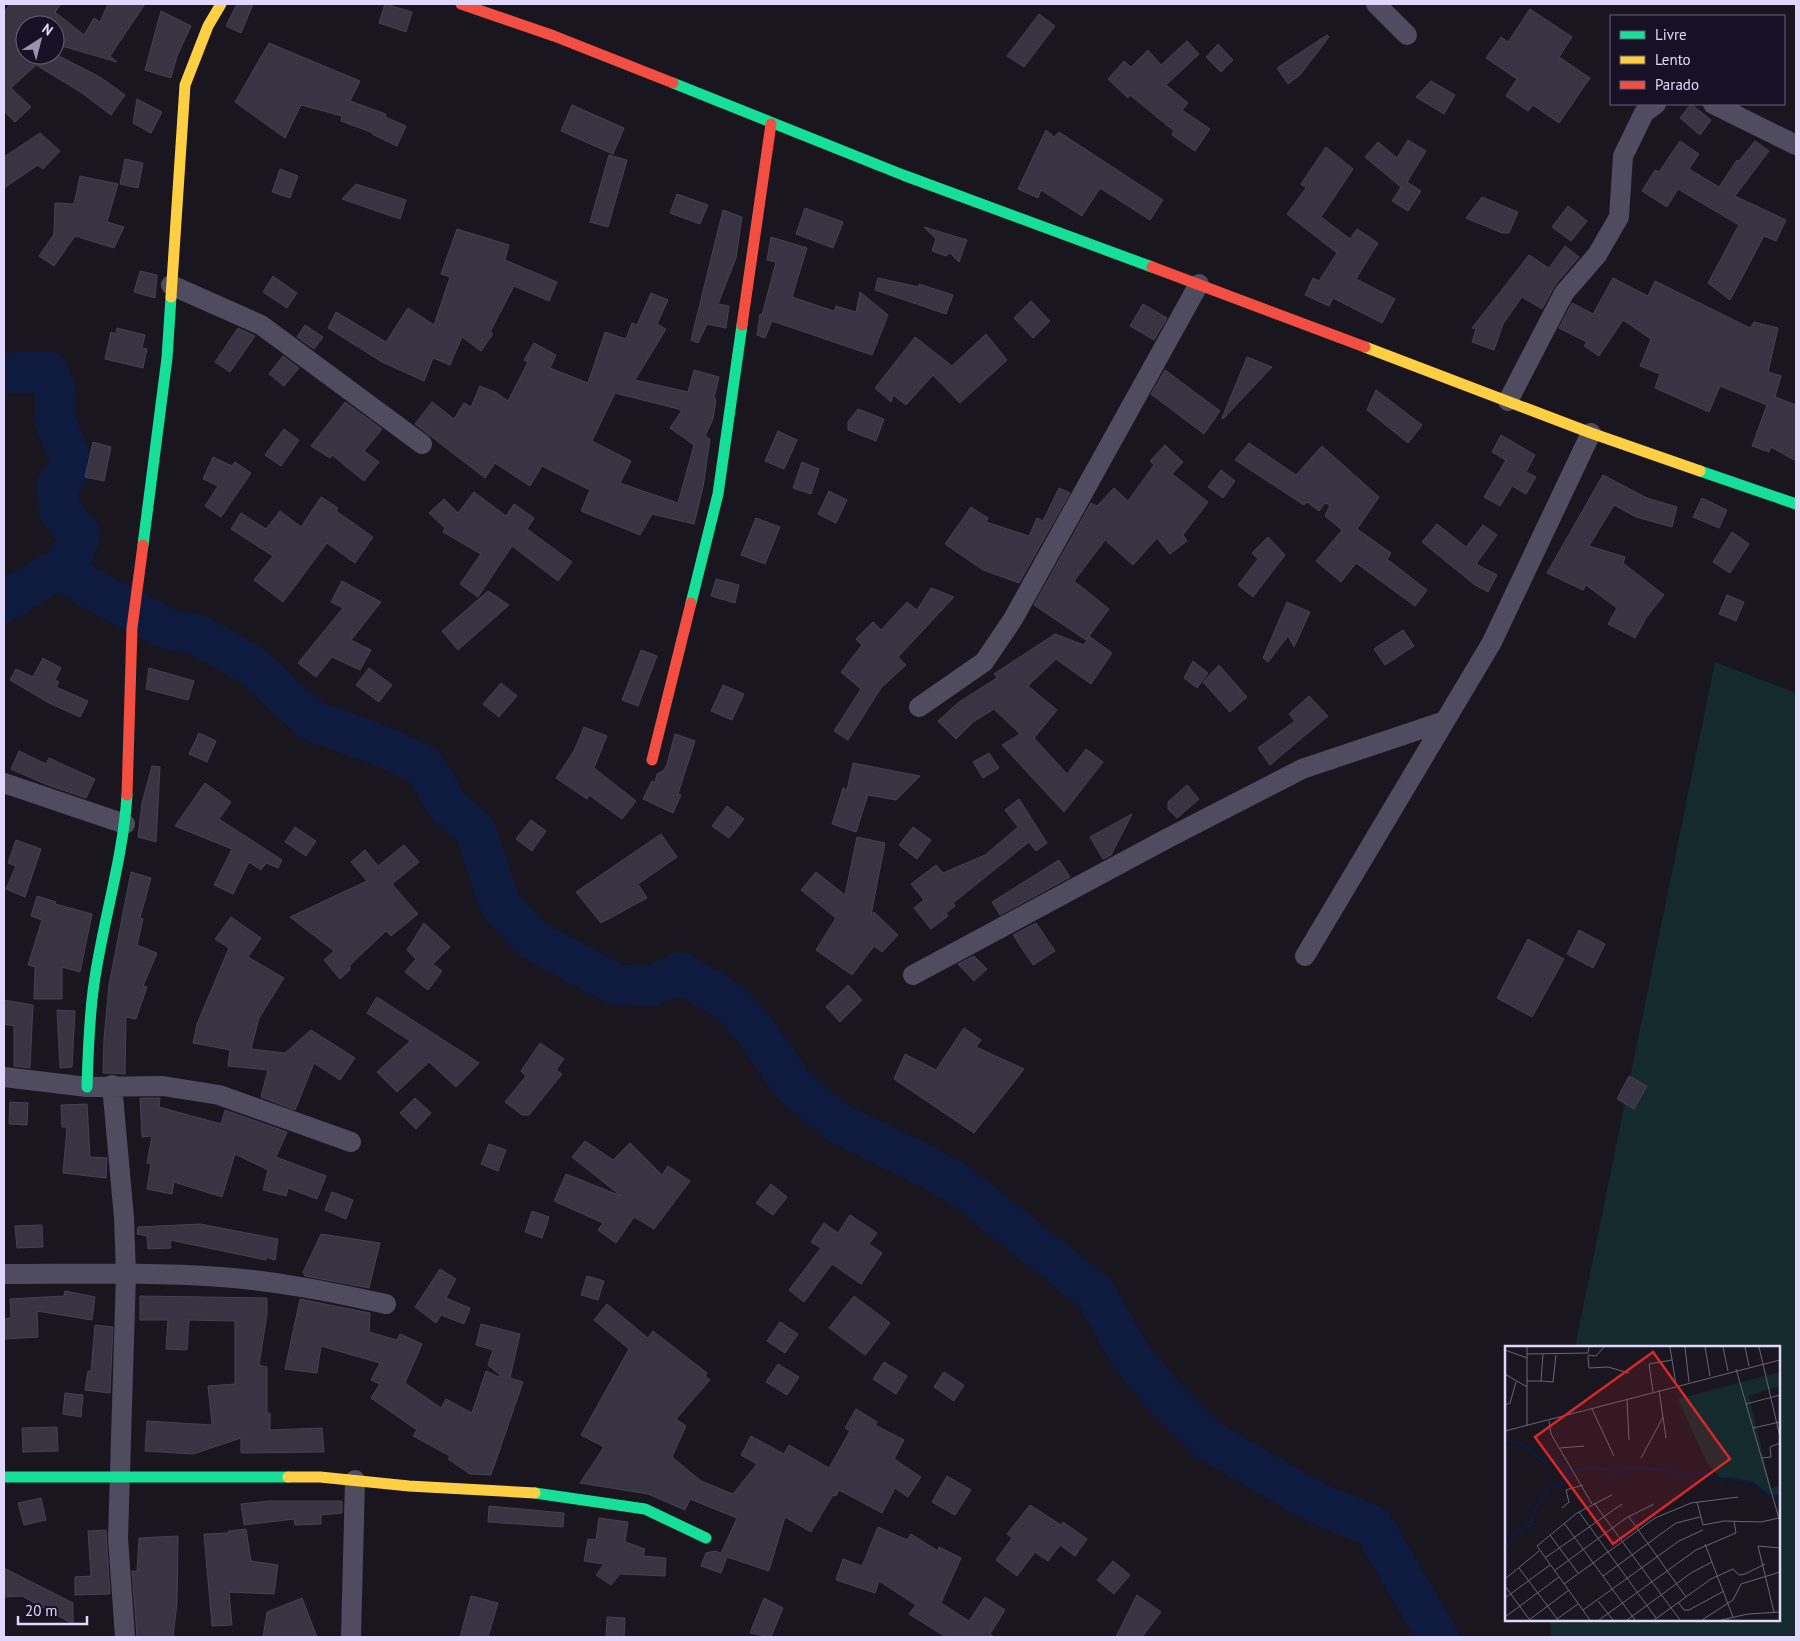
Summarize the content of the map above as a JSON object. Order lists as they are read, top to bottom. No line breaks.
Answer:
{"legend":["Livre","Lento","Parado"],"scale_bar":"20 m","north":"top right"}
